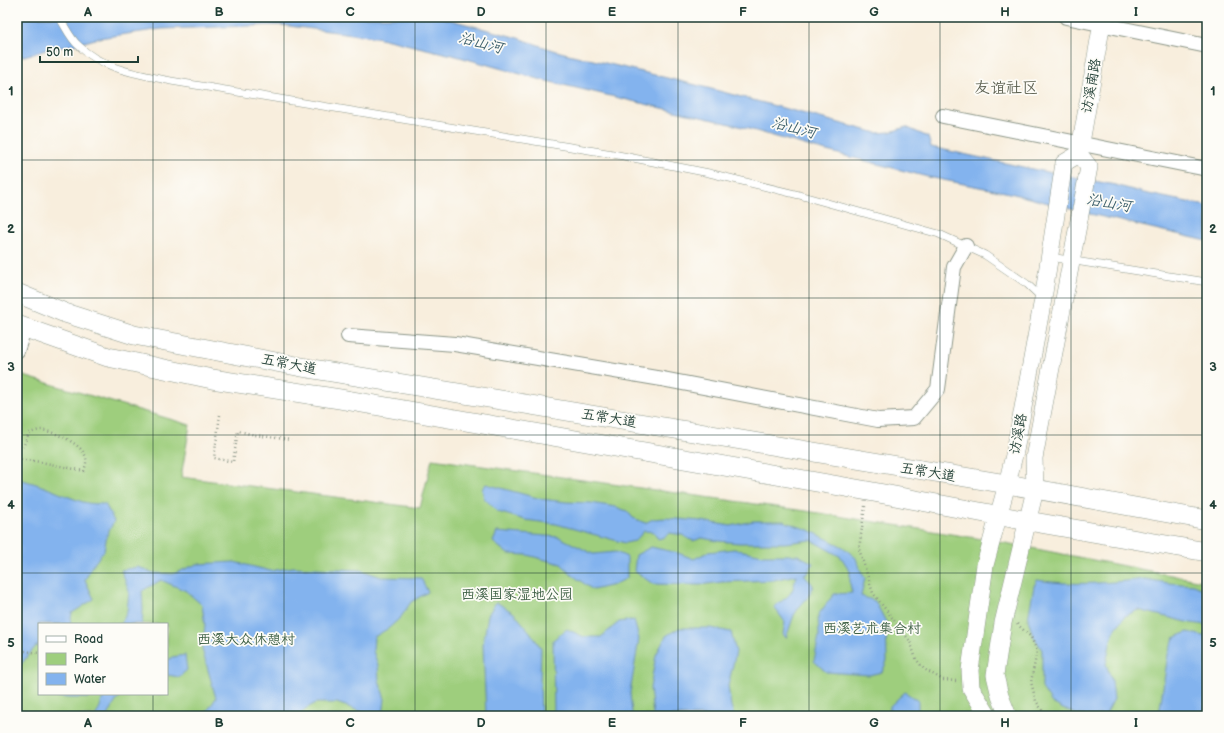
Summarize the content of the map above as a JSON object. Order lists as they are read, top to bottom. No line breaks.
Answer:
{"streets":{"main road":["五常大道"],"street":["访溪南路","访溪路"]},"crossings":[["访溪南路","访溪路"],["五常大道","访溪路"]],"districts":["友谊社区"],"water":["沿山河"],"parks":["西溪国家湿地公园","西溪艺术集合村","西溪大众休憩村"],"legend":["Road","Park","Water"],"scale_bar":"50 m","grid":{"columns":["A","B","C","D","E","F","G","H","I"],"rows":["1","2","3","4","5"]}}
